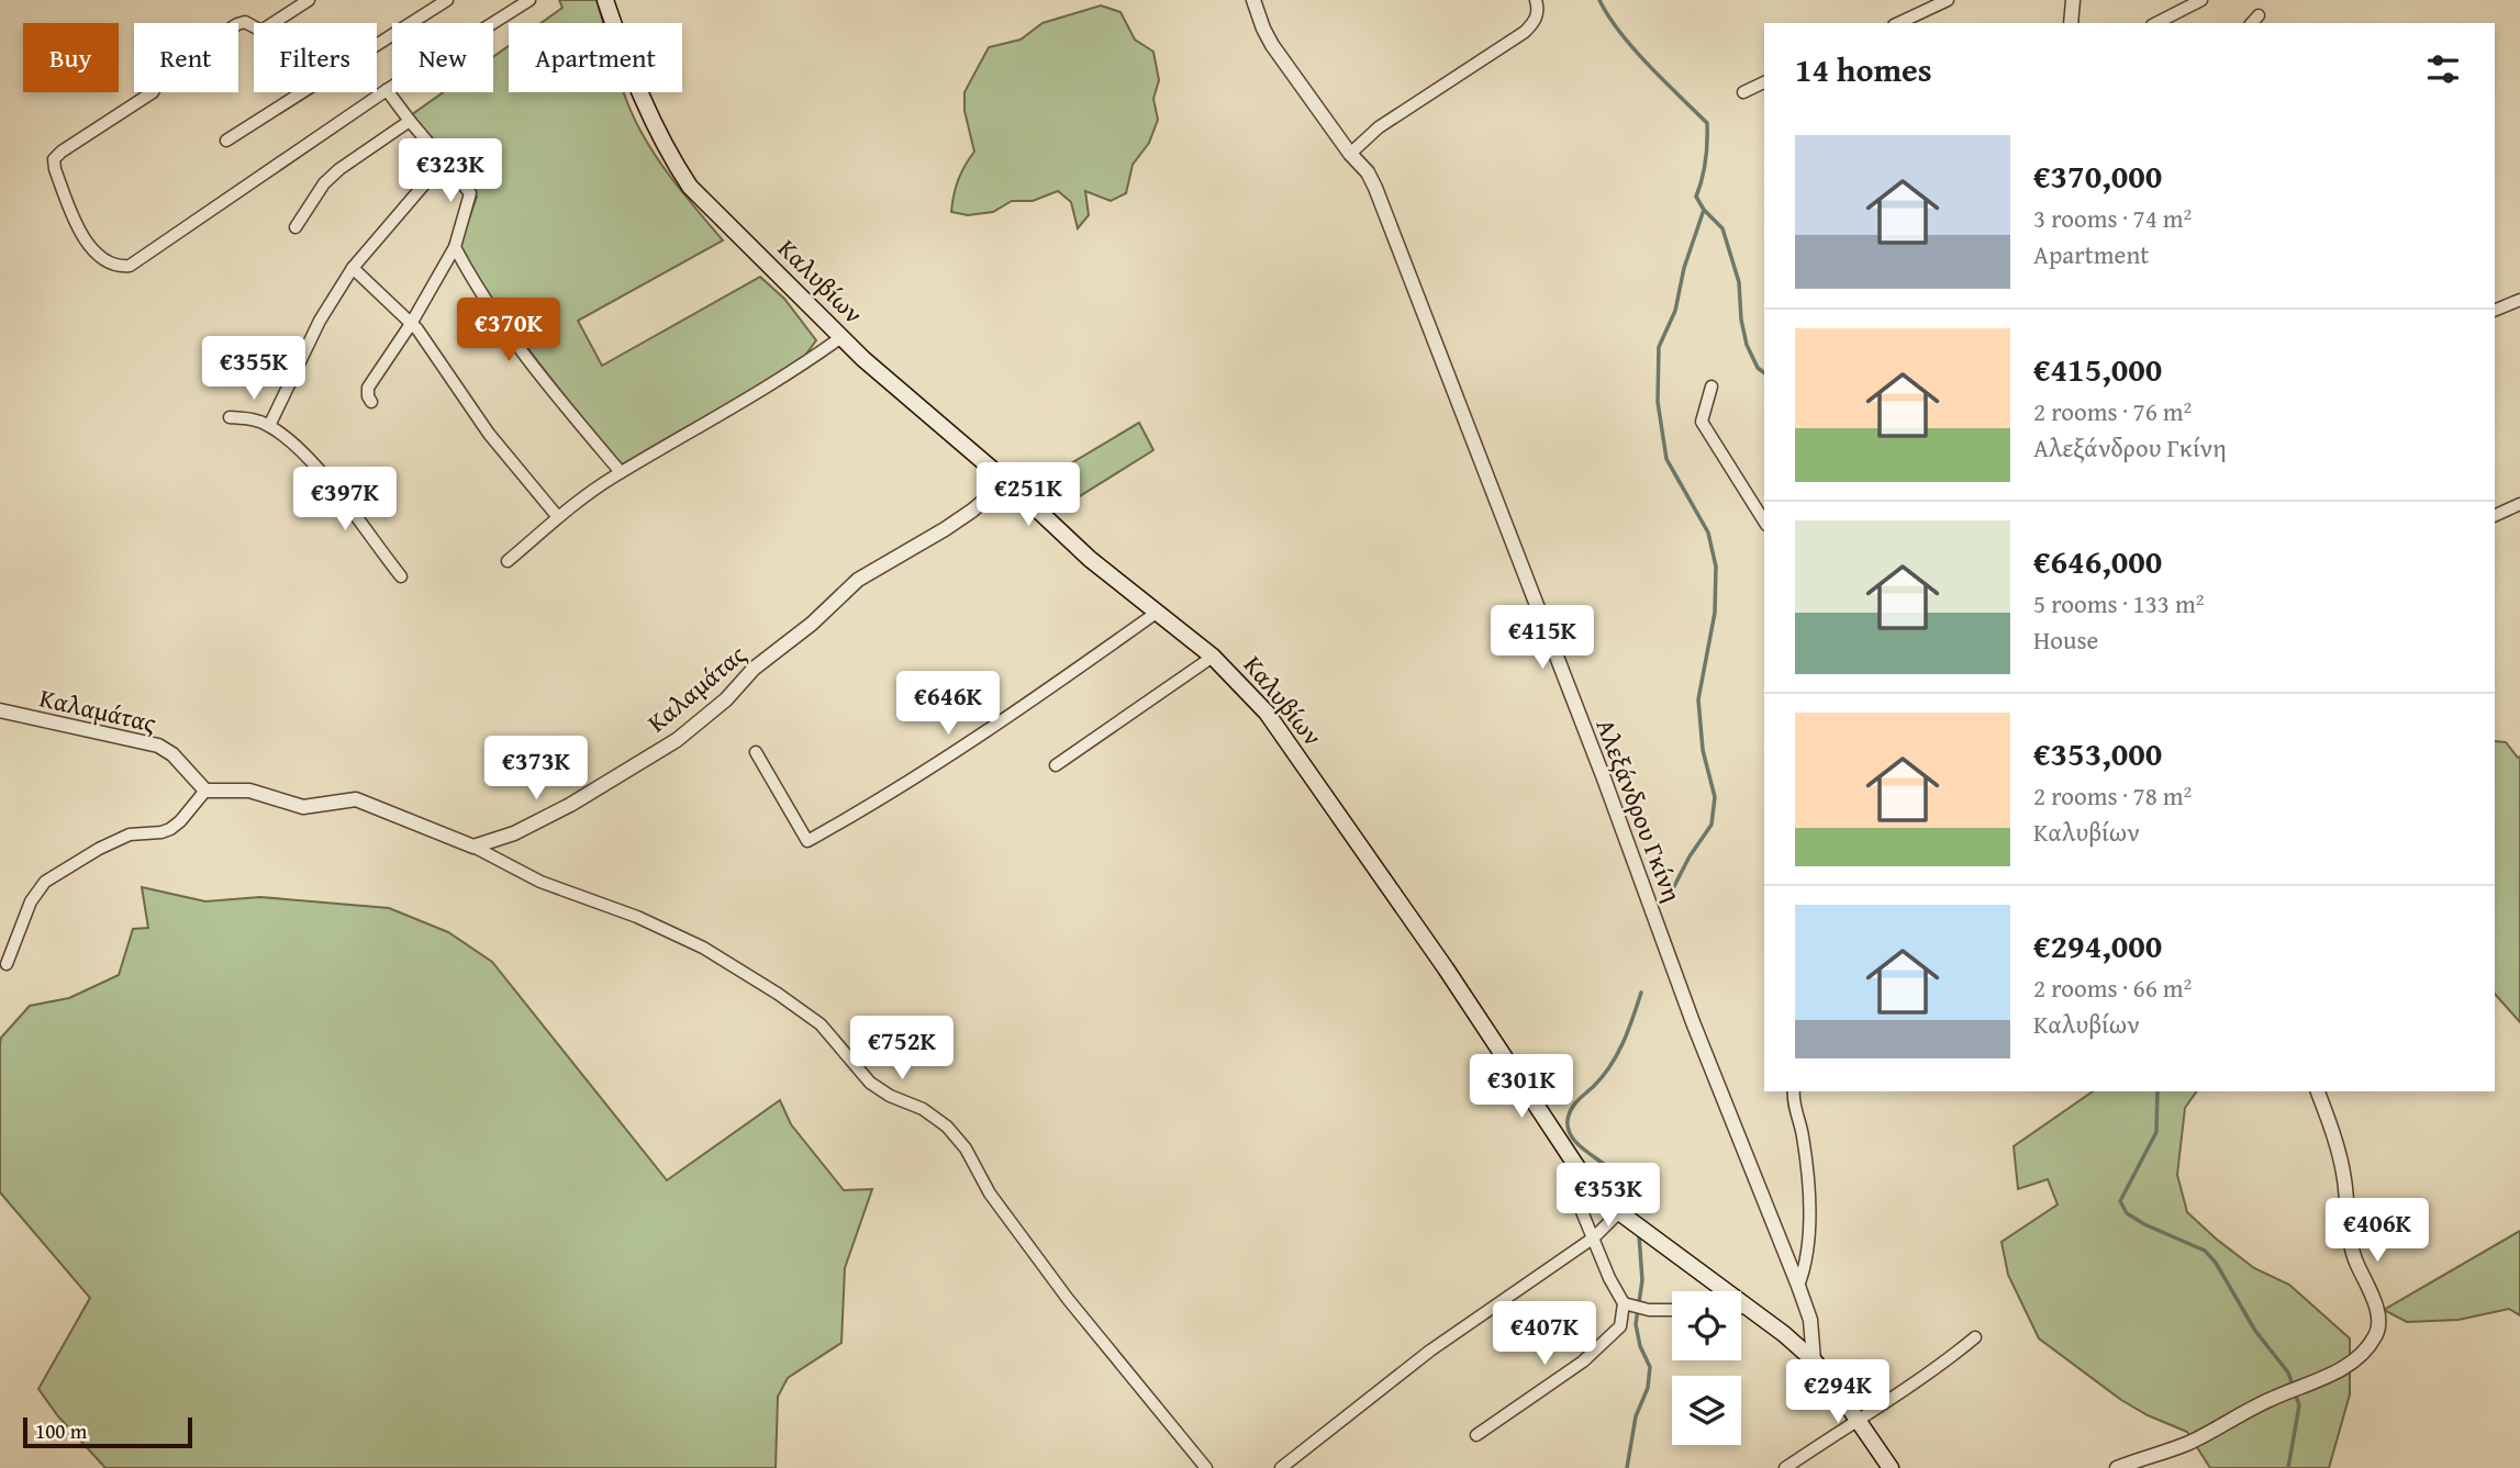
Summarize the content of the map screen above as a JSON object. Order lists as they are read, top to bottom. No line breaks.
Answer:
{"streets":{"main road":["Καλυβίων"],"street":["Καλαμάτας","Αλεξάνδρου Γκίνη"]},"crossings":[["Καλυβίων","Καλαμάτας"],["Καλυβίων","Αλεξάνδρου Γκίνη"]],"scale_bar":"100 m","page":{"chip":["Buy","Rent","Filters","New","Apartment"],"heading":"14 homes","list":[{"name":"€370,000","note":"3 rooms · 74 m² · Apartment"},{"name":"€415,000","note":"2 rooms · 76 m² · Αλεξάνδρου Γκίνη"},{"name":"€646,000","note":"5 rooms · 133 m² · House"},{"name":"€353,000","note":"2 rooms · 78 m² · Καλυβίων"},{"name":"€294,000","note":"2 rooms · 66 m² · Καλυβίων"}],"price":["€323K","€370K","€355K","€251K","€397K","€415K","€646K","€373K","€752K","€301K","€353K","€406K","€407K","€294K"],"scale":"100 m"}}
